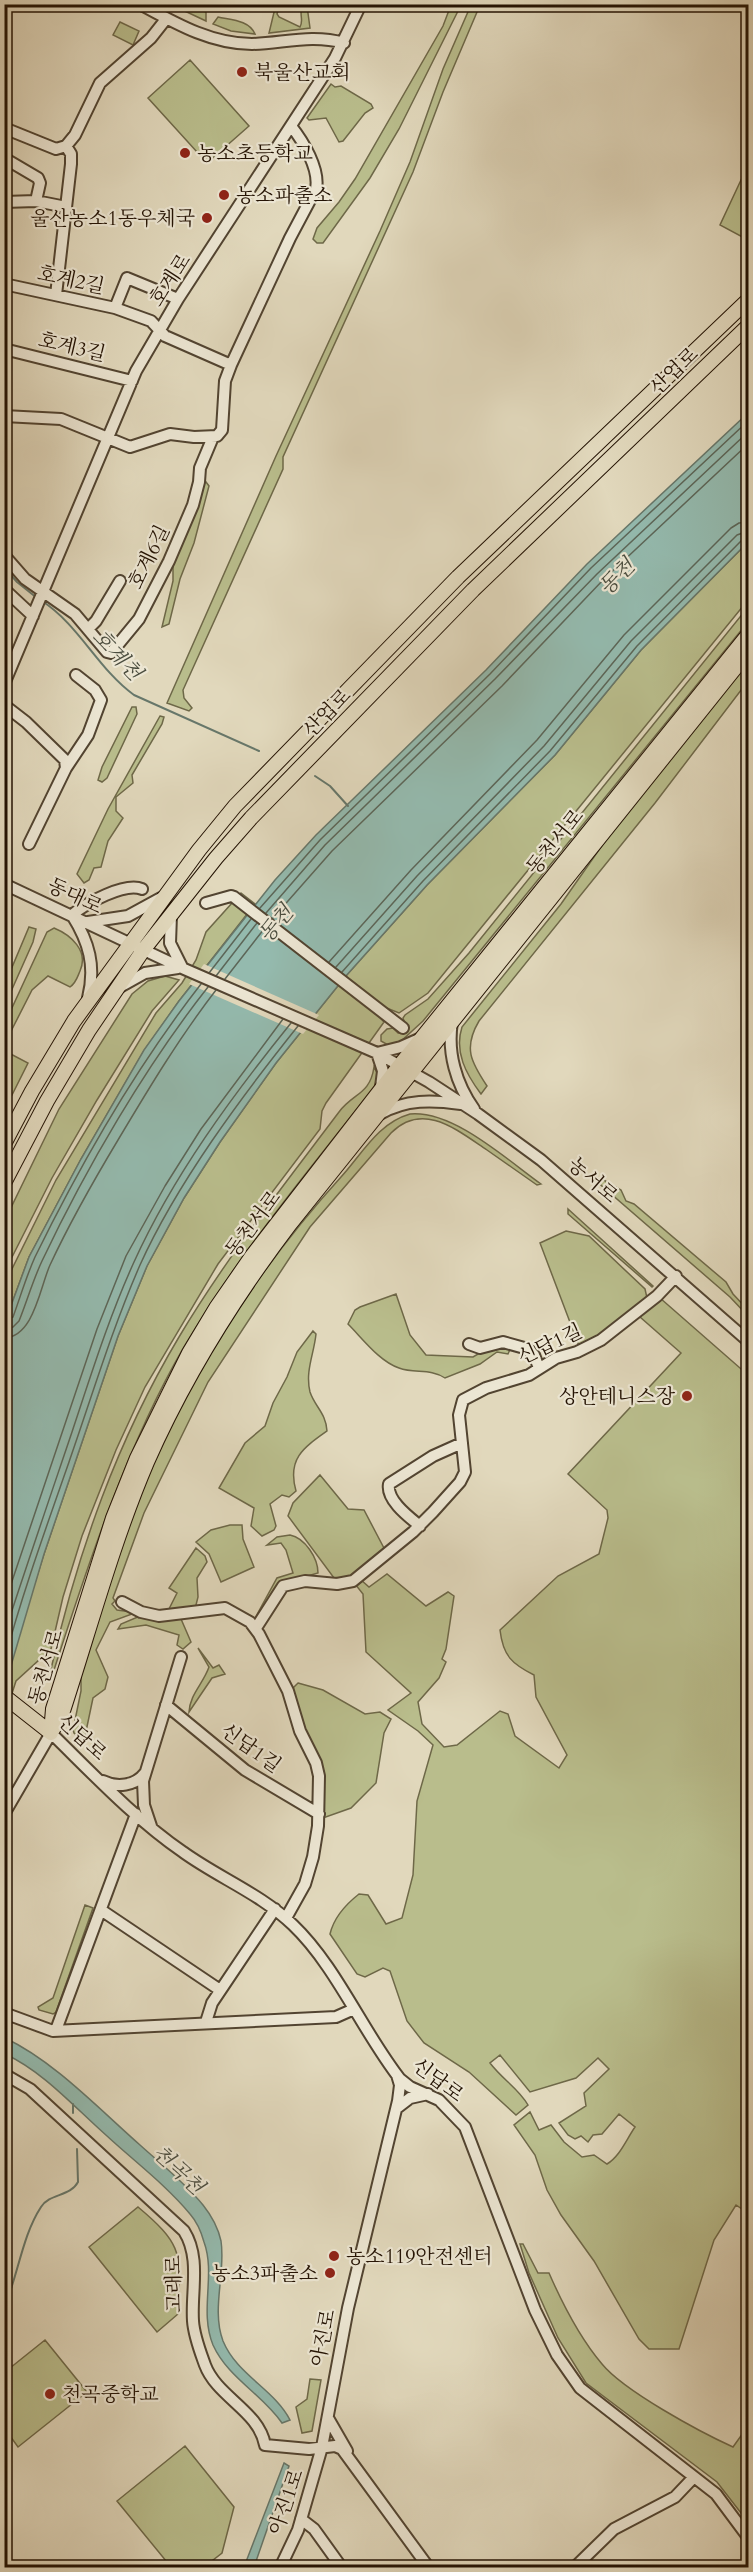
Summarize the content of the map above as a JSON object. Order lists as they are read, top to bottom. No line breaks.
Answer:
{"streets":{"main road":["산업로","동천서로","신답로"],"street":["호계2길","호계로","호계3길","호계6길","동대로","농서로","신답1길","고래로","아진로","아진1로"]},"crossings":[["호계2길","호계로"],["호계로","호계3길"],["호계로","호계6길"],["산업로","동대로"],["동천서로","농서로"],["동천서로","신답로"],["동대로","농서로"],["농서로","신답1길"],["신답1길","신답로"],["신답로","아진로"],["고래로","아진로"],["고래로","아진1로"],["아진로","아진1로"]],"water":["동천","호계천","천곡천"],"places":["북울산교회","농소초등학교","농소파출소","울산농소1동우체국","상안테니스장","농소119안전센터","농소3파출소","천곡중학교"]}
